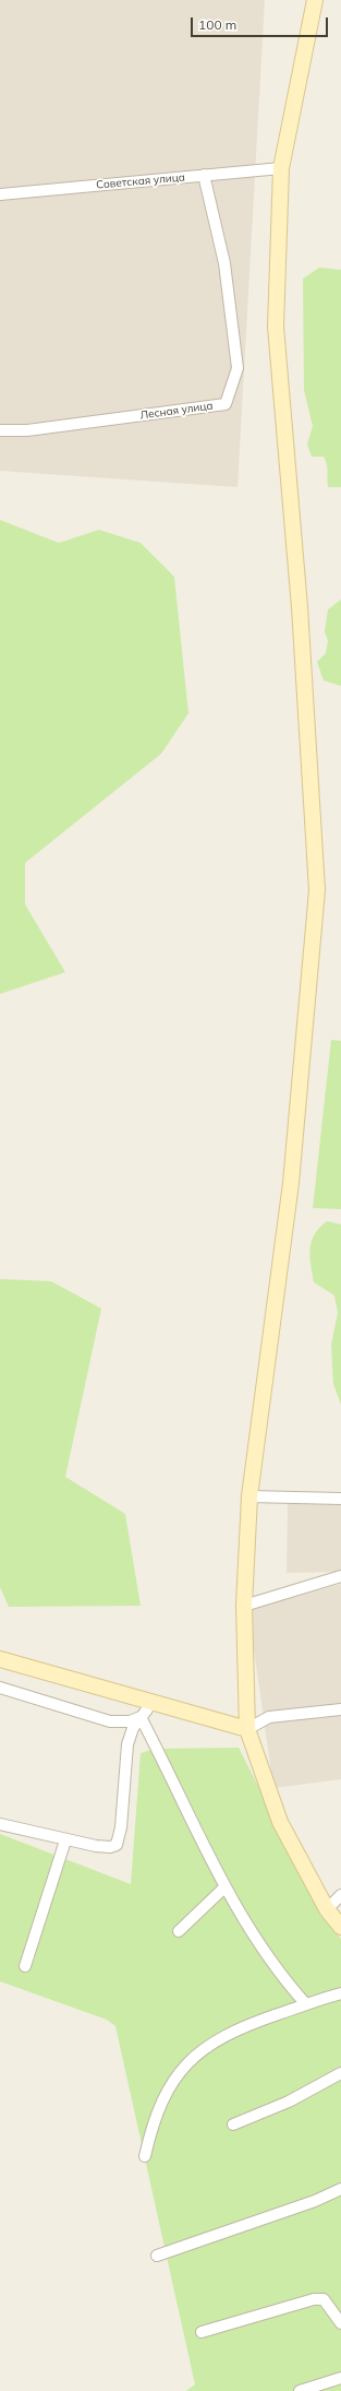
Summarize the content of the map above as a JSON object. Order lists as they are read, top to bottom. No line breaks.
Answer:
{"streets":{"street":["Советская улица","Лесная улица"]},"crossings":[["Советская улица","Лесная улица"]],"scale_bar":"100 m"}
